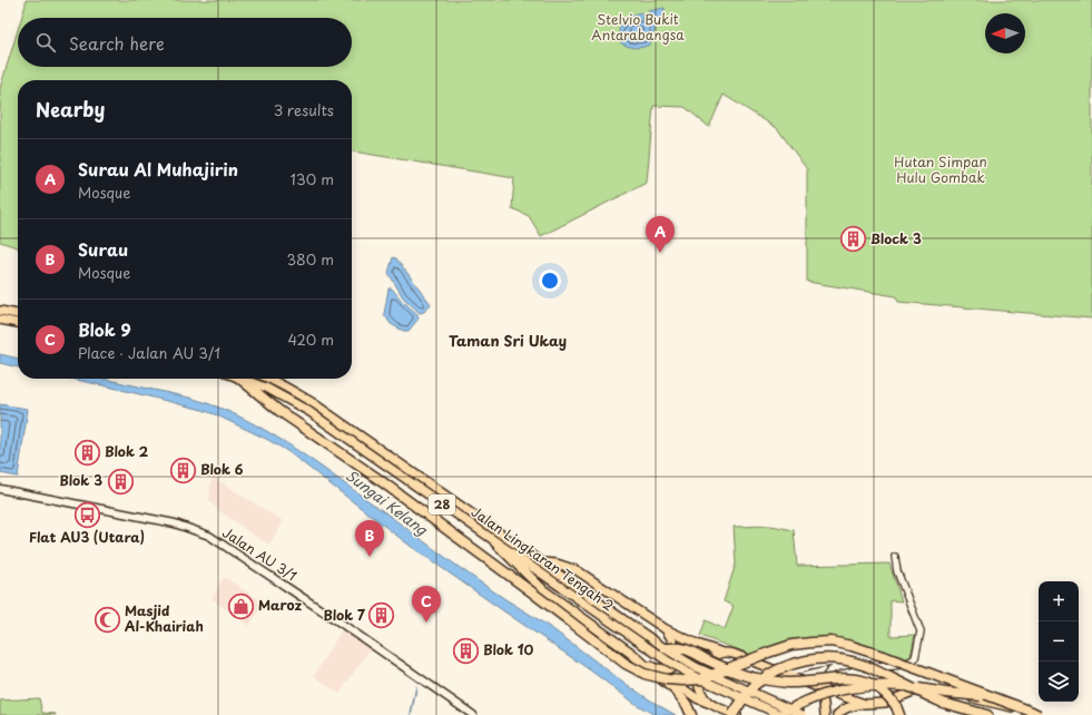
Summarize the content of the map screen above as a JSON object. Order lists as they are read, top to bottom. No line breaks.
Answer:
{"streets":{"highway":["28","Jalan Lingkaran Tengah 2"],"main road":["Jalan AU 3/1"]},"districts":["Taman Sri Ukay"],"water":["Sungai Kelang"],"parks":["Stelvio Bukit Antarabangsa","Hutan Simpan Hulu Gombak"],"places":{"building":["Block 3","Blok 2","Blok 6","Blok 3","Blok 7","Blok 10"],"bus stop":["Flat AU3 (Utara)"],"shop":["Maroz"],"mosque":["Masjid Al-Khairiah"]},"north":"left","page":{"search":"Search here","heading":["Nearby","3 results"],"list":[{"mark":"A","name":"Surau Al Muhajirin","note":"Mosque","value":"130 m"},{"mark":"B","name":"Surau","note":"Mosque","value":"380 m"},{"mark":"C","name":"Blok 9","note":"Place · Jalan AU 3/1","value":"420 m"}],"pins":["A","B","C"],"map_buttons":["+","−"]}}
